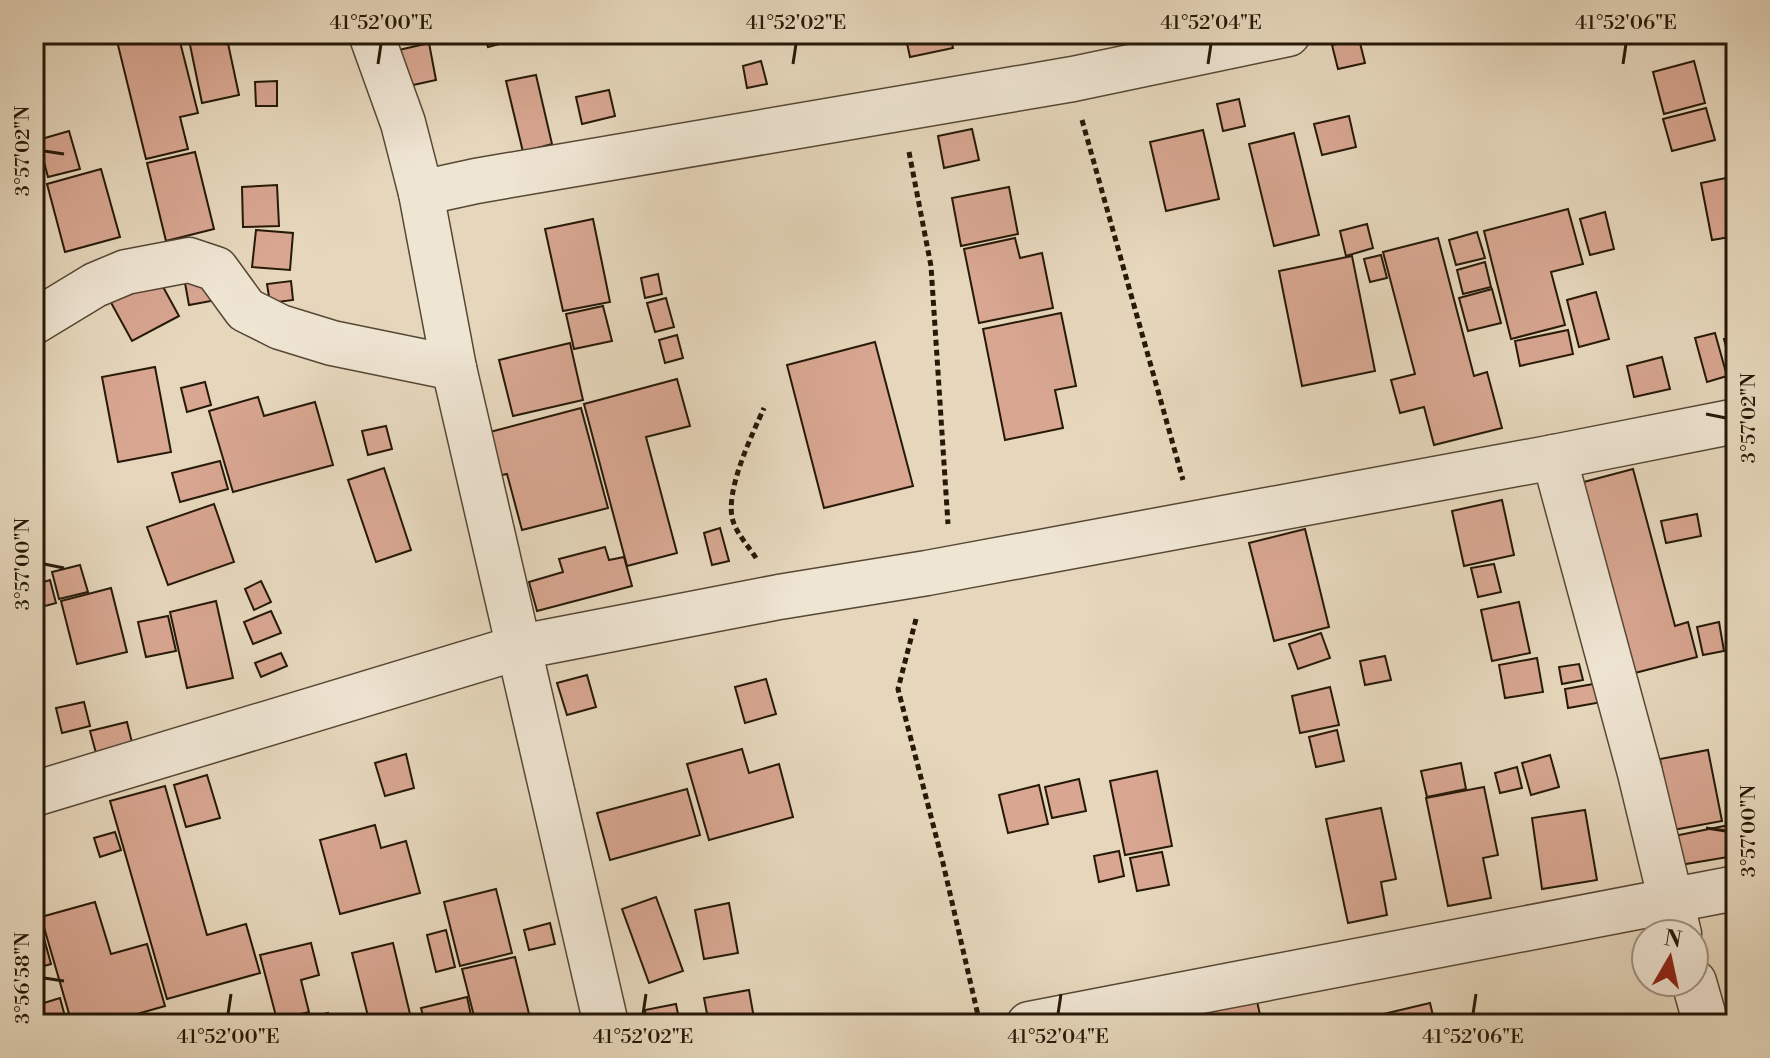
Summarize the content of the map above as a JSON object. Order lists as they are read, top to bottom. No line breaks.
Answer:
{"north":"top","coordinates":["41°52'00\"E","41°52'02\"E","41°52'04\"E","41°52'06\"E","3°57'02\"N","3°57'00\"N","3°56'58\"N"]}
